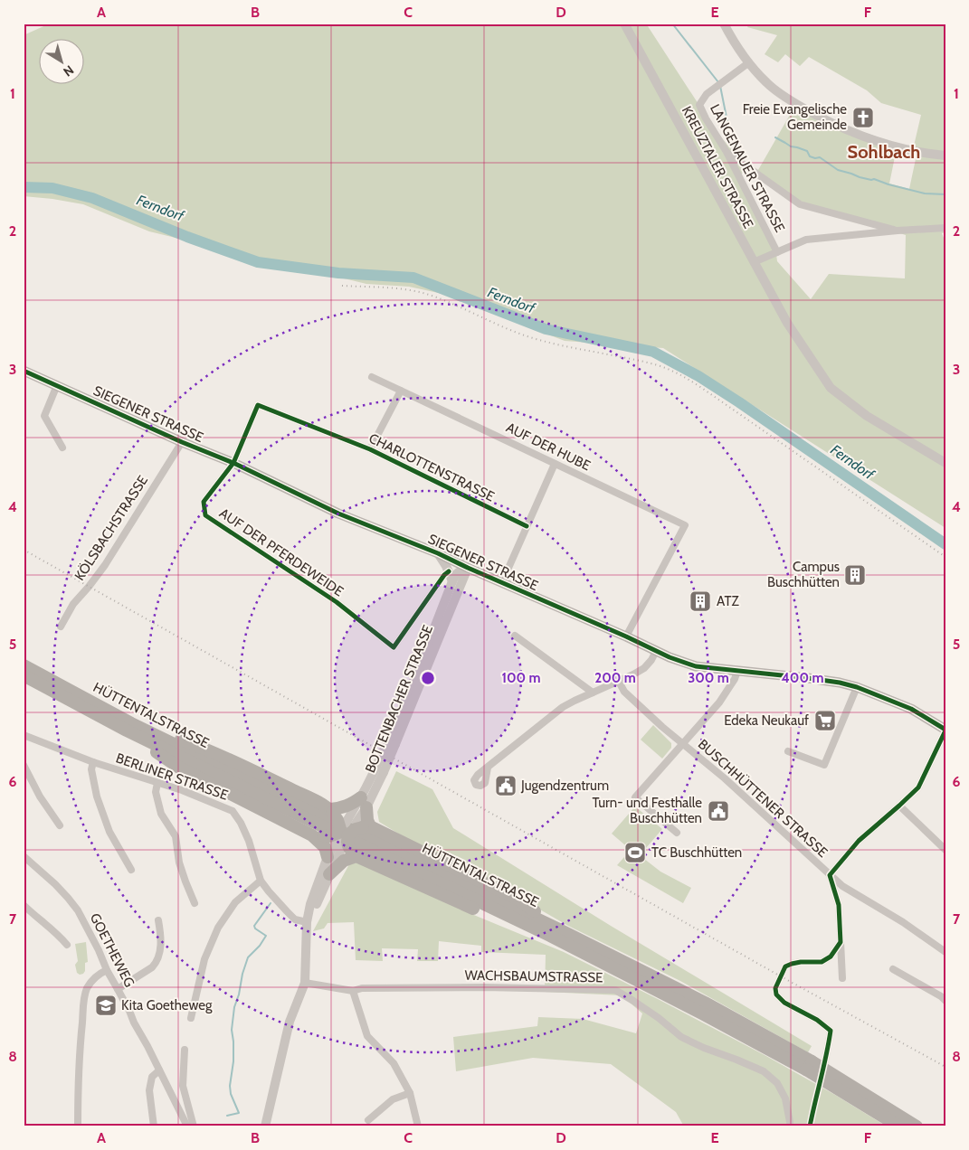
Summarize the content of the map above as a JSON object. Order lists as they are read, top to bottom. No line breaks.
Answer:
{"streets":{"highway":["HÜTTENTALSTRASSE"],"main road":["SIEGENER STRASSE"],"street":["KREUZTALER STRASSE","LANGENAUER STRASSE","AUF DER HUBE","CHARLOTTENSTRASSE","KÖLSBACHSTRASSE","AUF DER PFERDEWEIDE","BOTTENBACHER STRASSE","BERLINER STRASSE","BUSCHHÜTTENER STRASSE","GOETHEWEG","WACHSBAUMSTRASSE"]},"crossings":[["SIEGENER STRASSE","AUF DER HUBE"],["SIEGENER STRASSE","CHARLOTTENSTRASSE"],["SIEGENER STRASSE","KÖLSBACHSTRASSE"],["SIEGENER STRASSE","AUF DER PFERDEWEIDE"],["SIEGENER STRASSE","BOTTENBACHER STRASSE"],["CHARLOTTENSTRASSE","AUF DER PFERDEWEIDE"],["BOTTENBACHER STRASSE","BERLINER STRASSE"],["BOTTENBACHER STRASSE","WACHSBAUMSTRASSE"]],"districts":["Sohlbach"],"water":["Ferndorf"],"places":{"church":["Freie Evangelische Gemeinde"],"building":["Campus Buschhütten","ATZ"],"supermarket":["Edeka Neukauf"],"public building":["Jugendzentrum","Turn- und Festhalle Buschhütten"],"sports":["TC Buschhütten"],"school or university":["Kita Goetheweg"]},"north":"bottom right","grid":{"columns":["A","B","C","D","E","F"],"rows":["1","2","3","4","5","6","7","8"]},"rings":["100 m","200 m","300 m","400 m"]}
